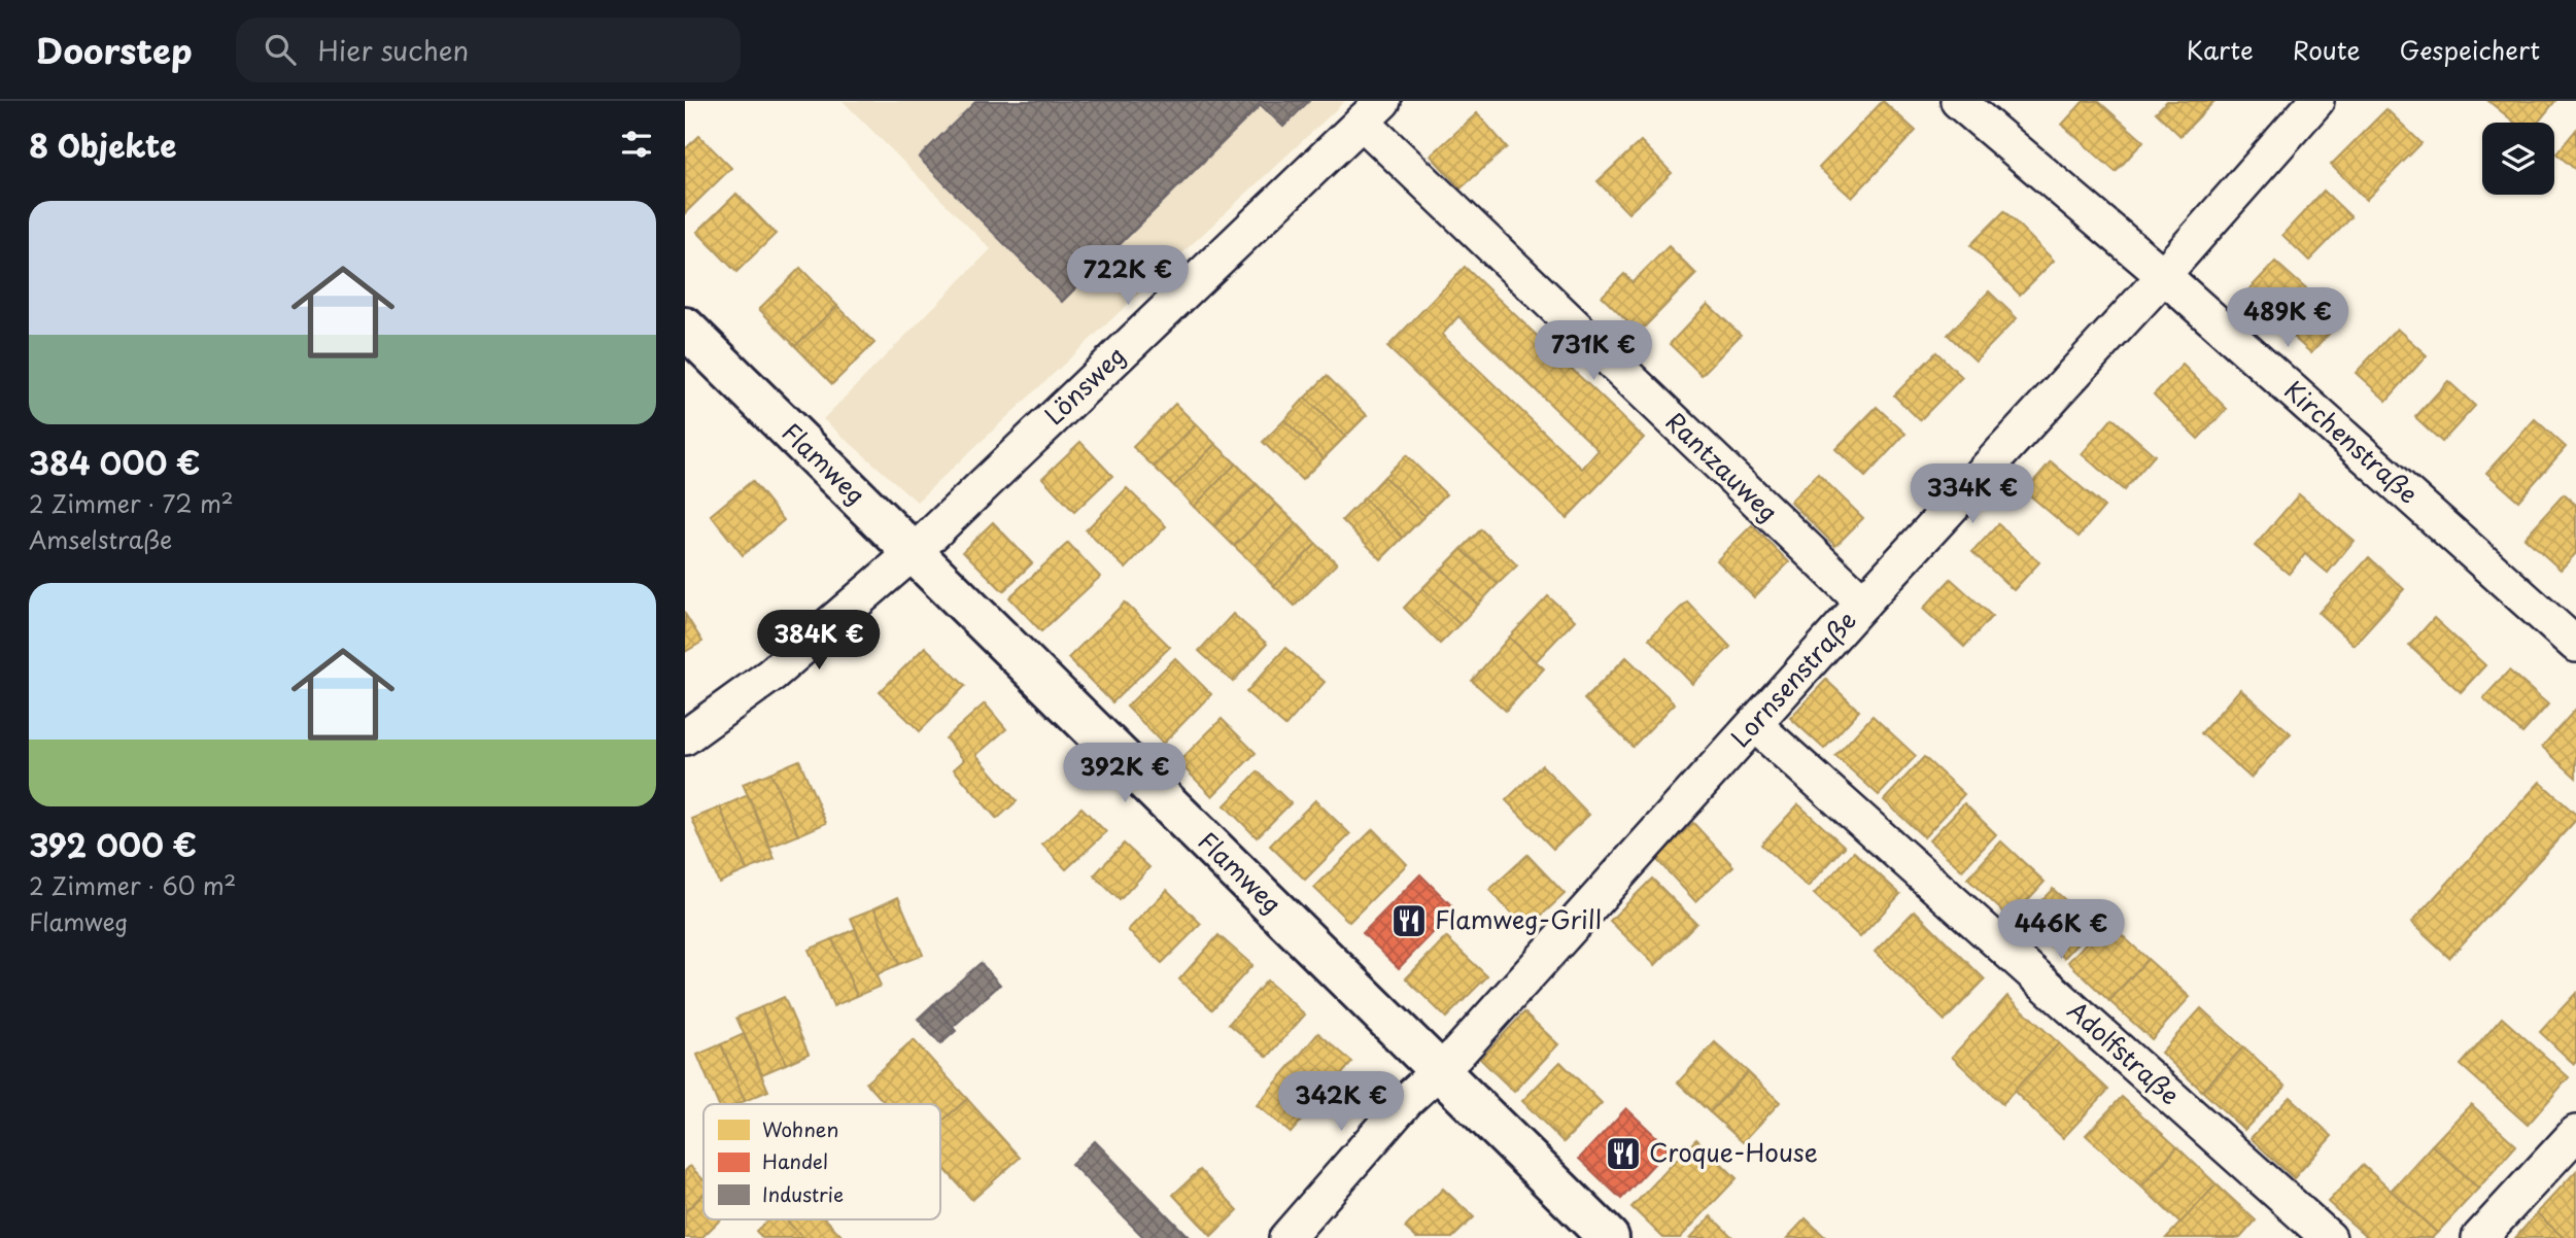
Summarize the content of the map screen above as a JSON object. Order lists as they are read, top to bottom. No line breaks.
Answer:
{"streets":{"main road":["Flamweg"],"street":["Lönsweg","Kirchenstraße","Rantzauweg","Lornsenstraße","Adolfstraße"]},"crossings":[["Lönsweg","Flamweg"],["Lönsweg","Rantzauweg"],["Kirchenstraße","Lornsenstraße"],["Flamweg","Lornsenstraße"],["Rantzauweg","Lornsenstraße"],["Lornsenstraße","Adolfstraße"]],"places":{"restaurant":["Flamweg-Grill","Croque-House"]},"legend":["Wohnen","Handel","Industrie"],"page":{"header":"Doorstep","search":"Hier suchen","nav":["Karte","Route","Gespeichert"],"heading":"8 Objekte","list":[{"name":"384 000 €","note":"2 Zimmer · 72 m² · Amselstraße"},{"name":"392 000 €","note":"2 Zimmer · 60 m² · Flamweg"}],"price":["722K €","489K €","731K €","334K €","384K €","392K €","446K €","342K €"]}}
